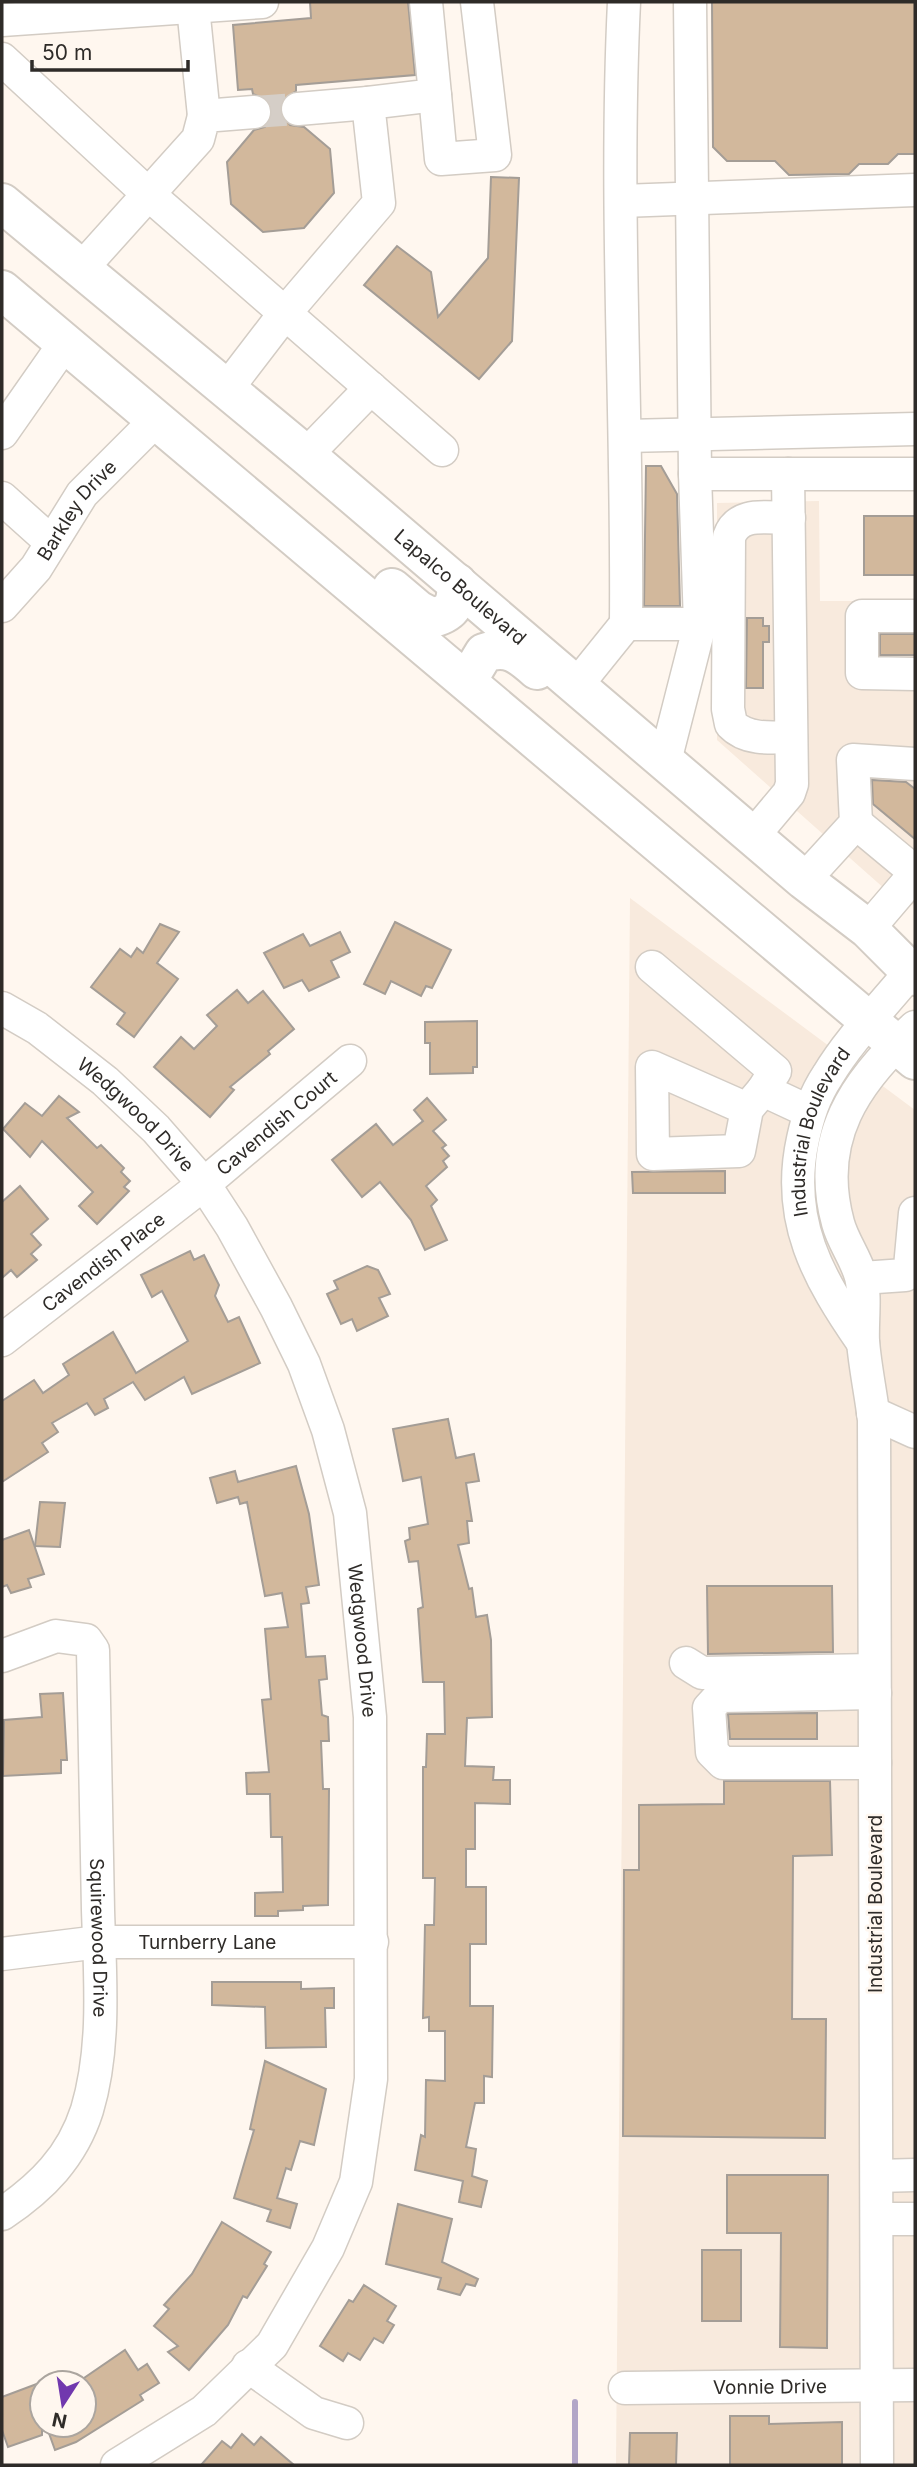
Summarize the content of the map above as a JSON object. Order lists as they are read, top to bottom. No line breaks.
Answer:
{"streets":{"main road":["Lapalco Boulevard"],"street":["Barkley Drive","Wedgwood Drive","Cavendish Court","Industrial Boulevard","Cavendish Place","Squirewood Drive","Turnberry Lane","Vonnie Drive"]},"crossings":[["Lapalco Boulevard","Industrial Boulevard"],["Wedgwood Drive","Cavendish Court"],["Wedgwood Drive","Cavendish Place"],["Wedgwood Drive","Turnberry Lane"],["Cavendish Court","Cavendish Place"],["Industrial Boulevard","Vonnie Drive"],["Squirewood Drive","Turnberry Lane"]],"scale_bar":"50 m","north":"bottom"}
